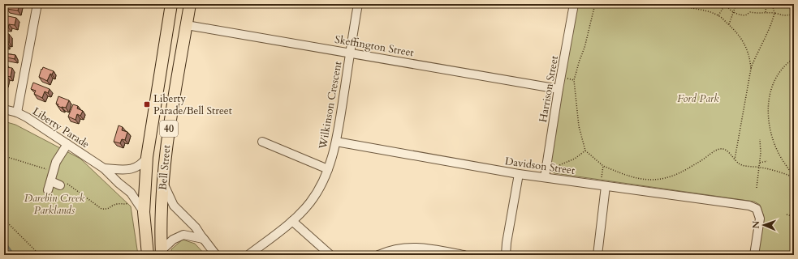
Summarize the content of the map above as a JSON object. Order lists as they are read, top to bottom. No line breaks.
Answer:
{"streets":{"highway":["40","Bell Street"],"street":["Skeffington Street","Harrison Street","Wilkinson Crescent","Liberty Parade","Davidson Street"]},"crossings":[["Skeffington Street","Harrison Street"],["Skeffington Street","Wilkinson Crescent"],["Skeffington Street","Bell Street"],["Harrison Street","Davidson Street"],["Wilkinson Crescent","Davidson Street"],["Liberty Parade","Bell Street"]],"parks":["Ford Park","Darebin Creek Parklands"],"places":{"transit":["Liberty Parade/Bell Street"]},"north":"left"}
